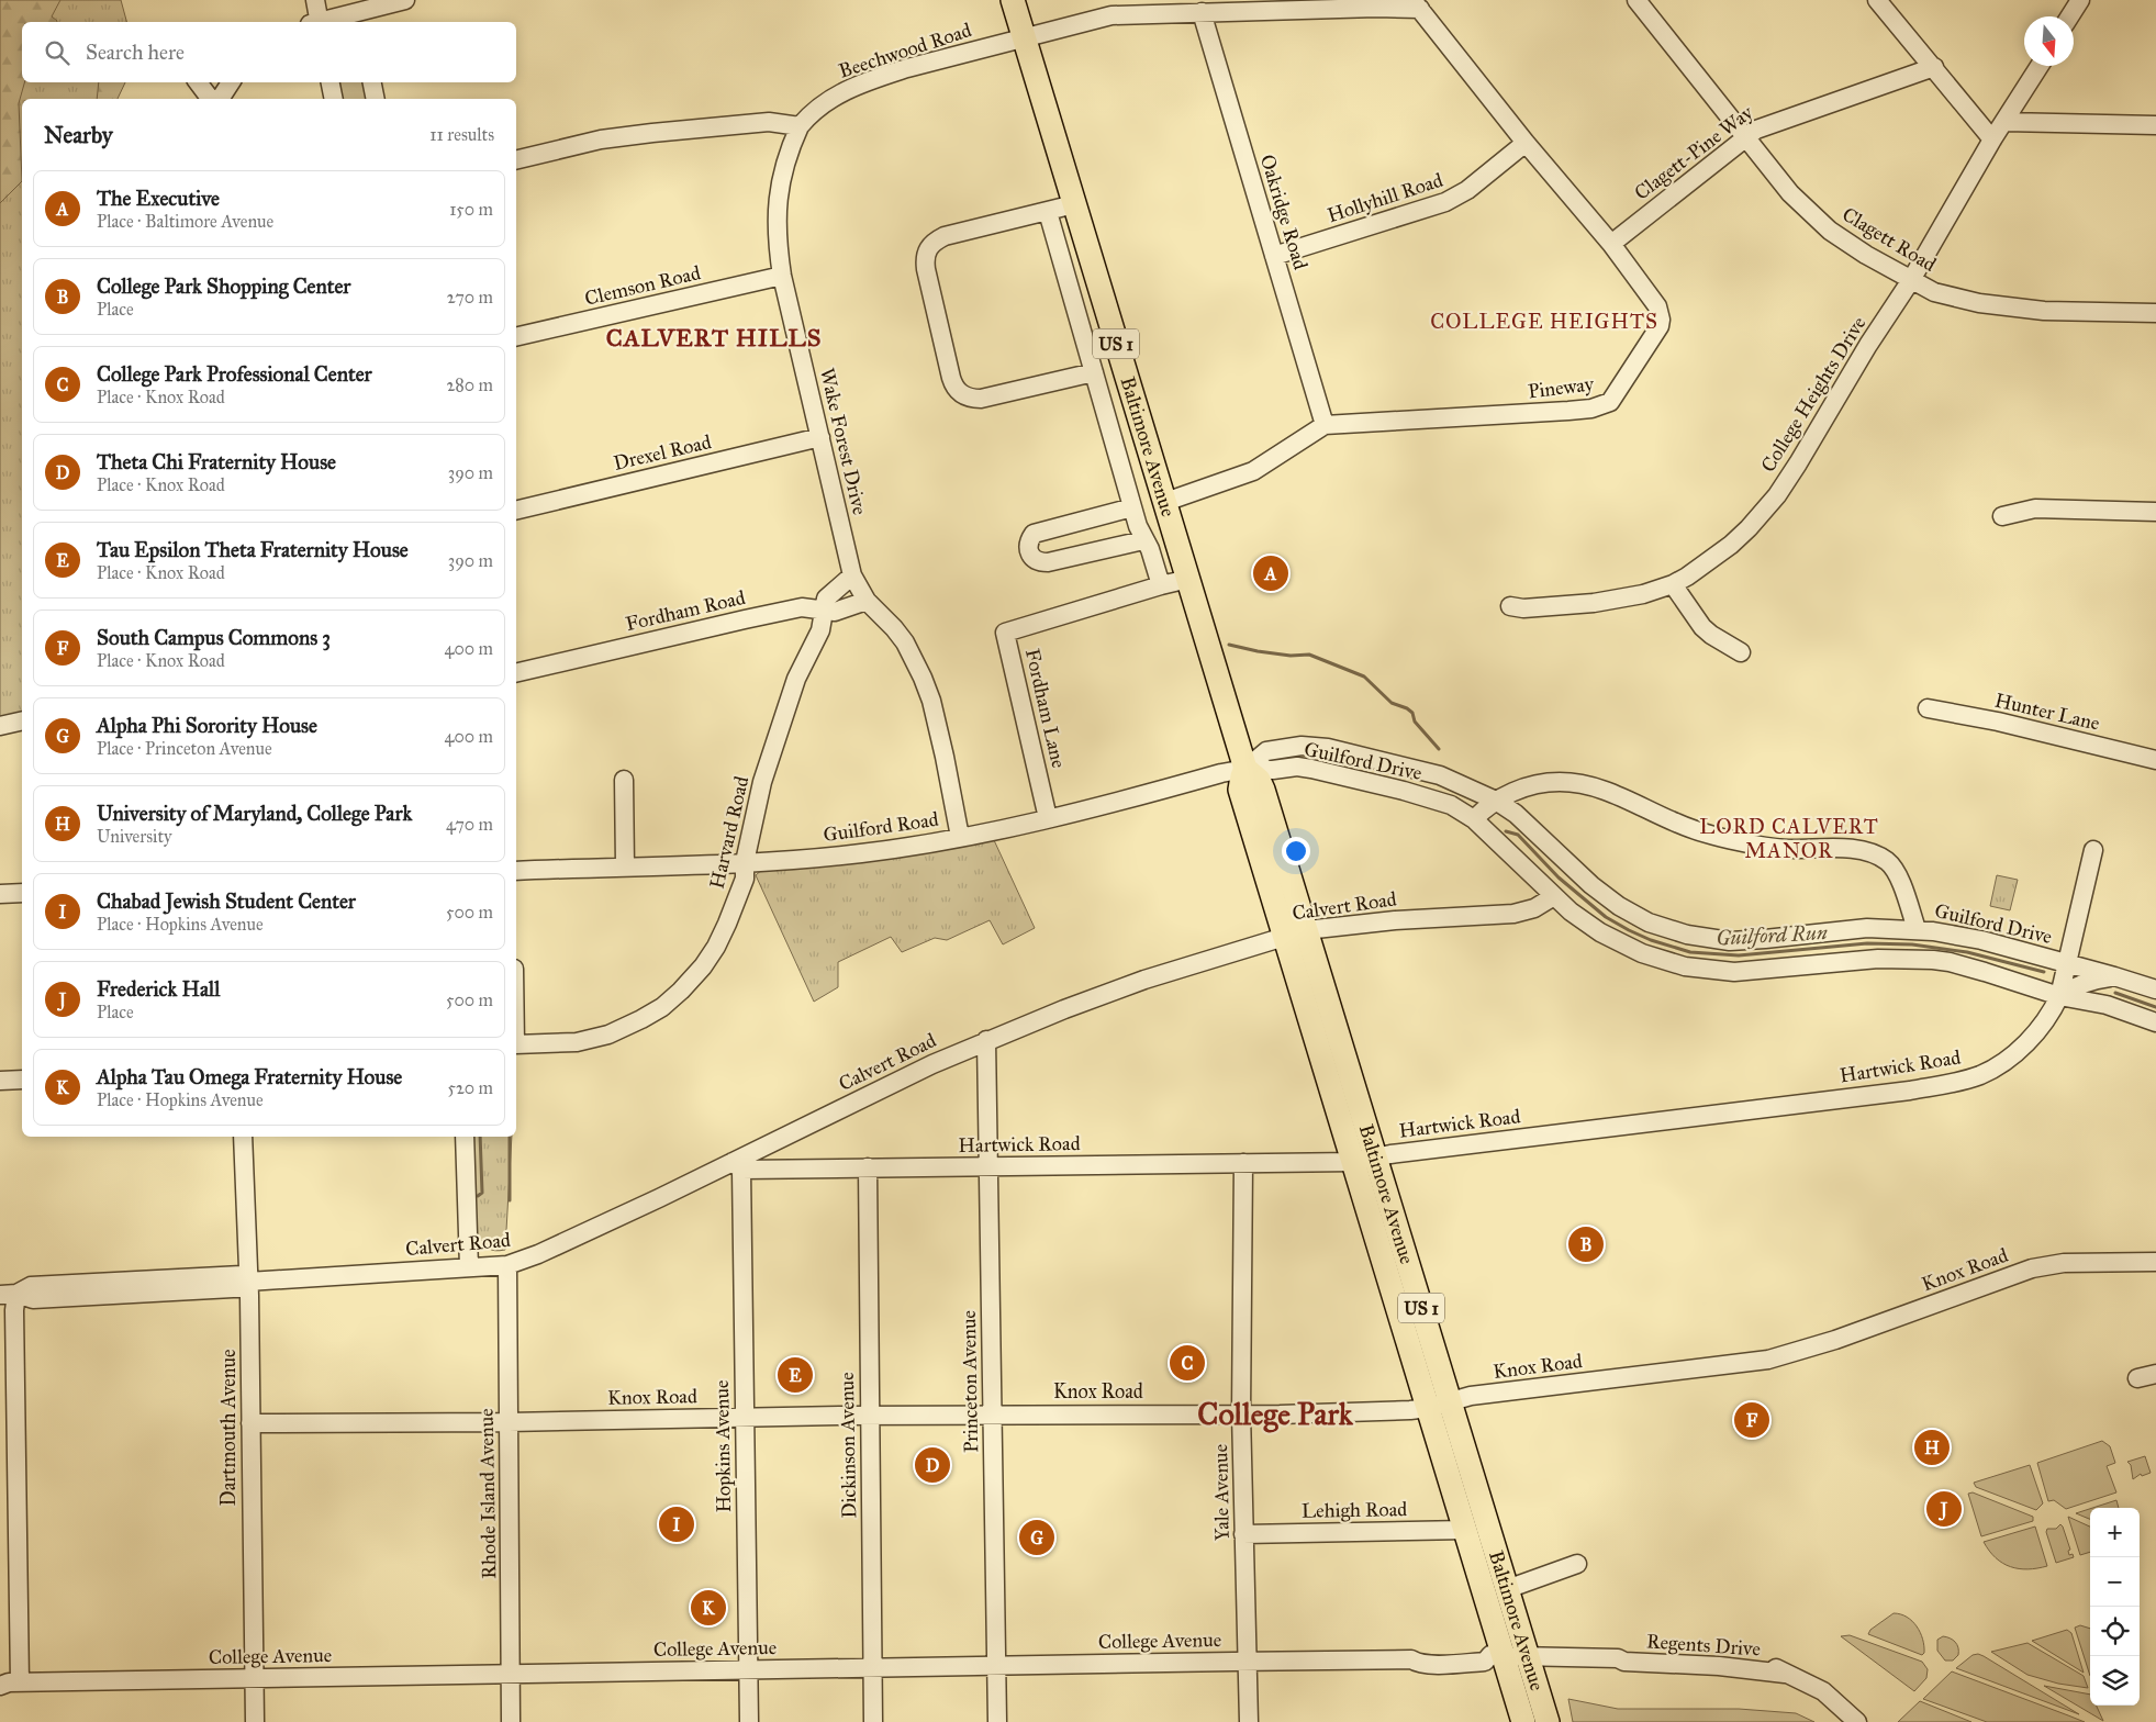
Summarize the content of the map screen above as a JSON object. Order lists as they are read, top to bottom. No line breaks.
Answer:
{"streets":{"main road":["US 1","Baltimore Avenue"],"street":["Beechwood Road","Clagett-Pine Way","Hollyhill Road","Oakridge Road","Clagett Road","Clemson Road","Pineway","College Heights Drive","Wake Forest Drive","Drexel Road","Fordham Road","Fordham Lane","Hunter Lane","Guilford Drive","Guilford Road","Harvard Road","Calvert Road","Hartwick Road","Knox Road","Princeton Avenue","Dartmouth Avenue","Dickinson Avenue","Hopkins Avenue","Yale Avenue","Rhode Island Avenue","Lehigh Road","College Avenue","Regents Drive"]},"crossings":[["Beechwood Road","Oakridge Road"],["Beechwood Road","Pineway"],["Beechwood Road","Wake Forest Drive"],["Beechwood Road","Baltimore Avenue"],["Clagett-Pine Way","Clagett Road"],["Clagett-Pine Way","Pineway"],["Hollyhill Road","Oakridge Road"],["Hollyhill Road","Pineway"],["Oakridge Road","Pineway"],["Clagett Road","College Heights Drive"],["Clemson Road","Wake Forest Drive"],["Pineway","Baltimore Avenue"],["Wake Forest Drive","Drexel Road"],["Baltimore Avenue","Fordham Lane"],["Baltimore Avenue","Guilford Drive"],["Baltimore Avenue","Guilford Road"],["Baltimore Avenue","Calvert Road"],["Baltimore Avenue","Hartwick Road"],["Baltimore Avenue","Knox Road"],["Baltimore Avenue","Lehigh Road"],["Baltimore Avenue","College Avenue"],["Baltimore Avenue","Regents Drive"],["Fordham Road","Harvard Road"],["Fordham Lane","Guilford Road"],["Guilford Drive","Guilford Road"],["Guilford Drive","Calvert Road"],["Guilford Drive","Hartwick Road"],["Guilford Road","Harvard Road"],["Calvert Road","Hartwick Road"],["Calvert Road","Princeton Avenue"],["Calvert Road","Dartmouth Avenue"],["Calvert Road","Hopkins Avenue"],["Calvert Road","Rhode Island Avenue"],["Hartwick Road","Princeton Avenue"],["Hartwick Road","Dickinson Avenue"],["Hartwick Road","Hopkins Avenue"],["Hartwick Road","Yale Avenue"],["Knox Road","Princeton Avenue"],["Knox Road","Dartmouth Avenue"],["Knox Road","Dickinson Avenue"],["Knox Road","Hopkins Avenue"],["Knox Road","Yale Avenue"],["Knox Road","Rhode Island Avenue"],["Princeton Avenue","College Avenue"],["Dartmouth Avenue","College Avenue"],["Dickinson Avenue","College Avenue"],["Hopkins Avenue","College Avenue"],["Yale Avenue","Lehigh Road"],["Yale Avenue","College Avenue"],["Rhode Island Avenue","College Avenue"],["College Avenue","Regents Drive"]],"districts":["COLLEGE HEIGHTS","CALVERT HILLS","LORD CALVERT MANOR","College Park"],"water":["Guilford Run"],"north":"bottom","page":{"search":"Search here","heading":["Nearby","11 results"],"list":[{"mark":"A","name":"The Executive","note":"Place · Baltimore Avenue","value":"150 m"},{"mark":"B","name":"College Park Shopping Center","note":"Place","value":"270 m"},{"mark":"C","name":"College Park Professional Center","note":"Place · Knox Road","value":"280 m"},{"mark":"D","name":"Theta Chi Fraternity House","note":"Place · Knox Road","value":"390 m"},{"mark":"E","name":"Tau Epsilon Theta Fraternity House","note":"Place · Knox Road","value":"390 m"},{"mark":"F","name":"South Campus Commons 3","note":"Place · Knox Road","value":"400 m"},{"mark":"G","name":"Alpha Phi Sorority House","note":"Place · Princeton Avenue","value":"400 m"},{"mark":"H","name":"University of Maryland, College Park","note":"University","value":"470 m"},{"mark":"I","name":"Chabad Jewish Student Center","note":"Place · Hopkins Avenue","value":"500 m"},{"mark":"J","name":"Frederick Hall","note":"Place","value":"500 m"},{"mark":"K","name":"Alpha Tau Omega Fraternity House","note":"Place · Hopkins Avenue","value":"520 m"}],"pins":["A","B","C","E","F","H","D","J","I","G","K"],"map_buttons":["+","−"]}}
